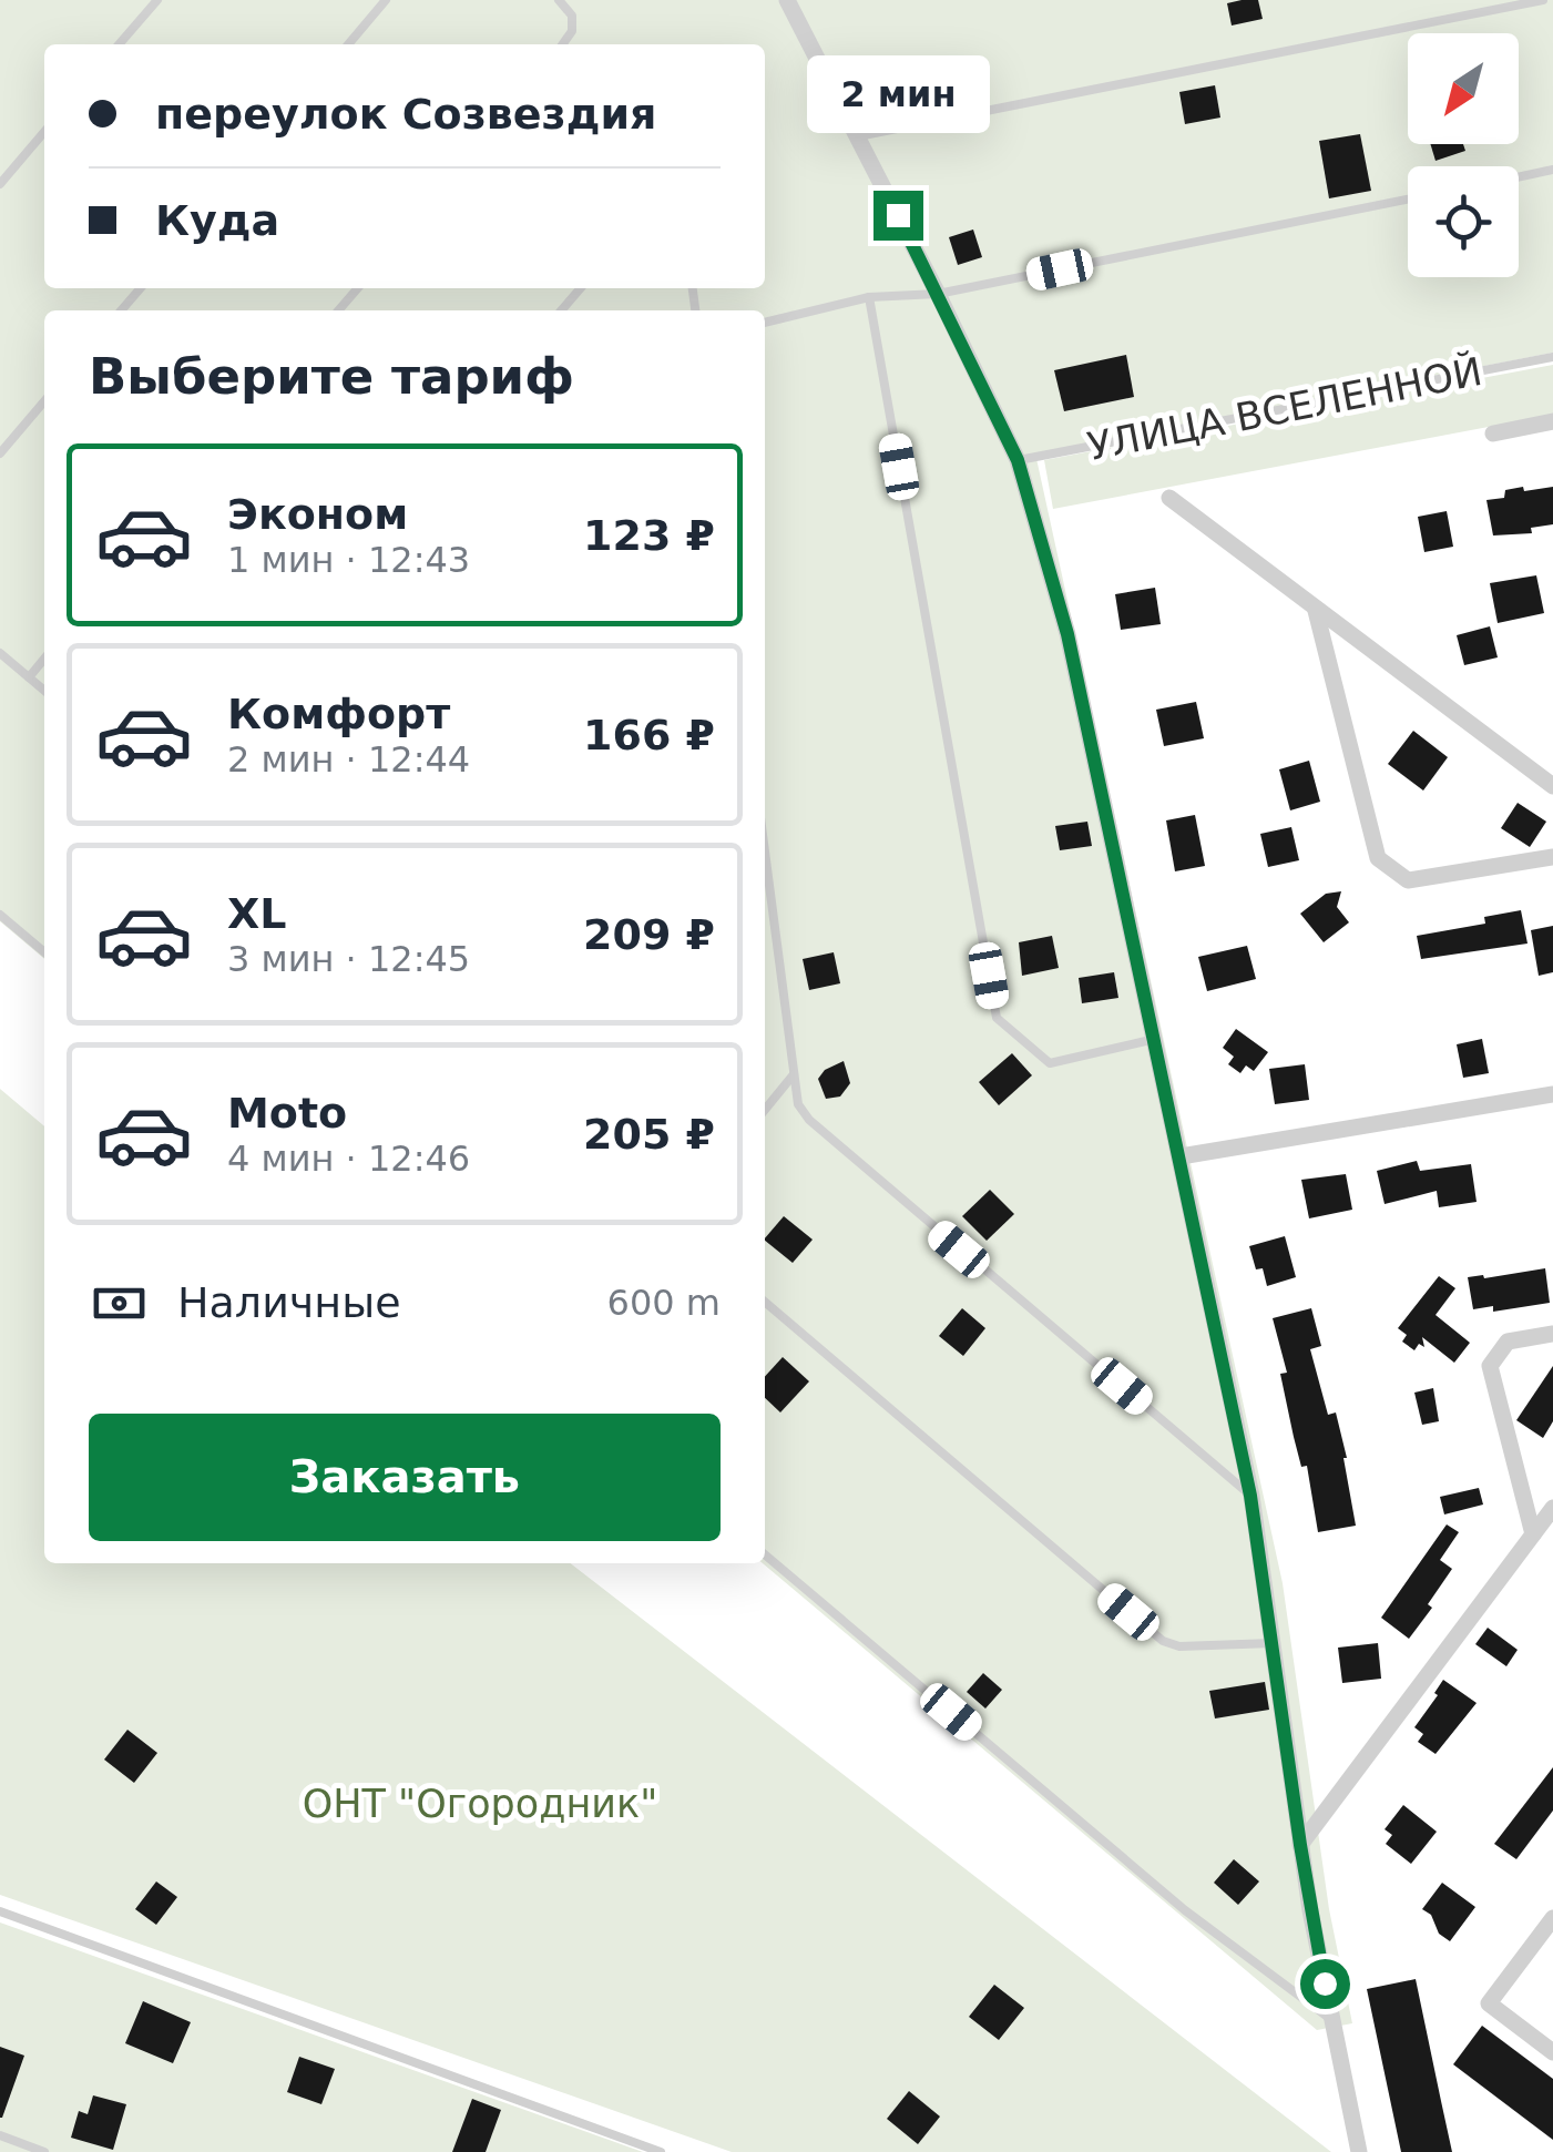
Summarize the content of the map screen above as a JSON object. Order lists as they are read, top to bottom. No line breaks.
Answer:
{"streets":{"street":["УЛИЦА ВСЕЛЕННОЙ"]},"parks":["ОНТ \"Огородник\""],"north":"bottom left","page":{"banner":["переулок Созвездия","Куда"],"bubble":"2 мин","heading":"Выберите тариф","list":[{"name":"Эконом","note":"1 мин · 12:43","value":"123 ₽"},{"name":"Комфорт","note":"2 мин · 12:44","value":"166 ₽"},{"name":"XL","note":"3 мин · 12:45","value":"209 ₽"},{"name":"Moto","note":"4 мин · 12:46","value":"205 ₽"}],"pay":["Наличные","600 m"],"buttons":"Заказать"}}
